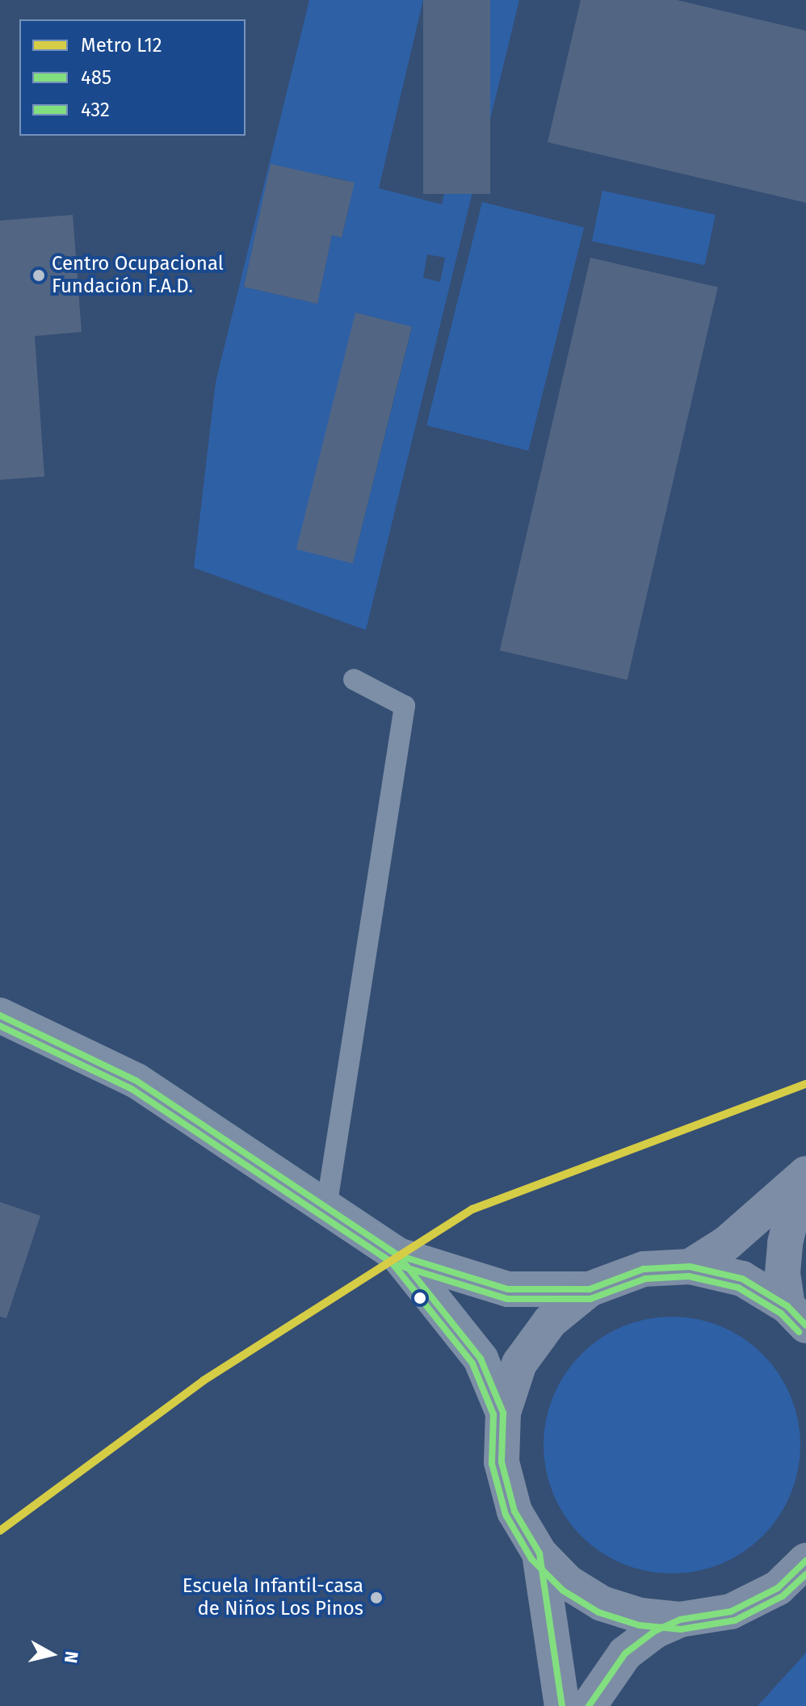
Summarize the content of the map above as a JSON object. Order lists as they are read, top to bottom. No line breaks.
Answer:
{"places":["Centro Ocupacional Fundación F.A.D.","Escuela Infantil-casa de Niños Los Pinos"],"lines":["transit line 485","transit line 432","metro line L12"],"legend":["Metro L12","485","432"],"north":"right"}
